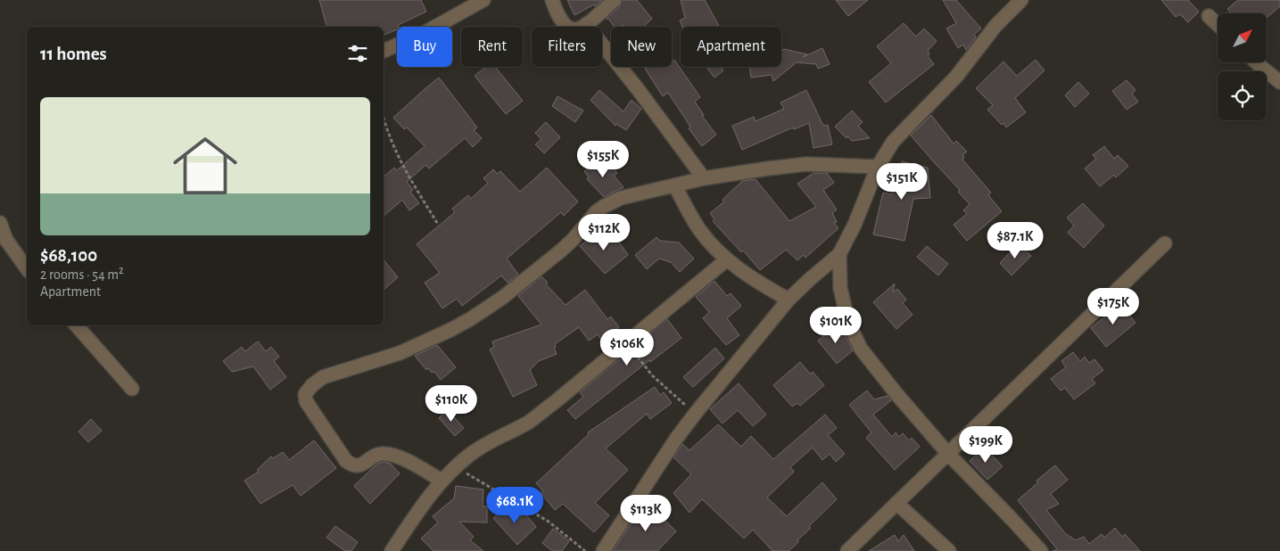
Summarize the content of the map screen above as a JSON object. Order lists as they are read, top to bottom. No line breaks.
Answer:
{"north":"top right","page":{"chip":["Buy","Rent","Filters","New","Apartment"],"heading":"11 homes","list":[{"name":"$68,100","note":"2 rooms · 54 m² · Apartment"}],"price":["$155K","$151K","$112K","$87.1K","$175K","$101K","$106K","$110K","$199K","$68.1K","$113K"]}}
